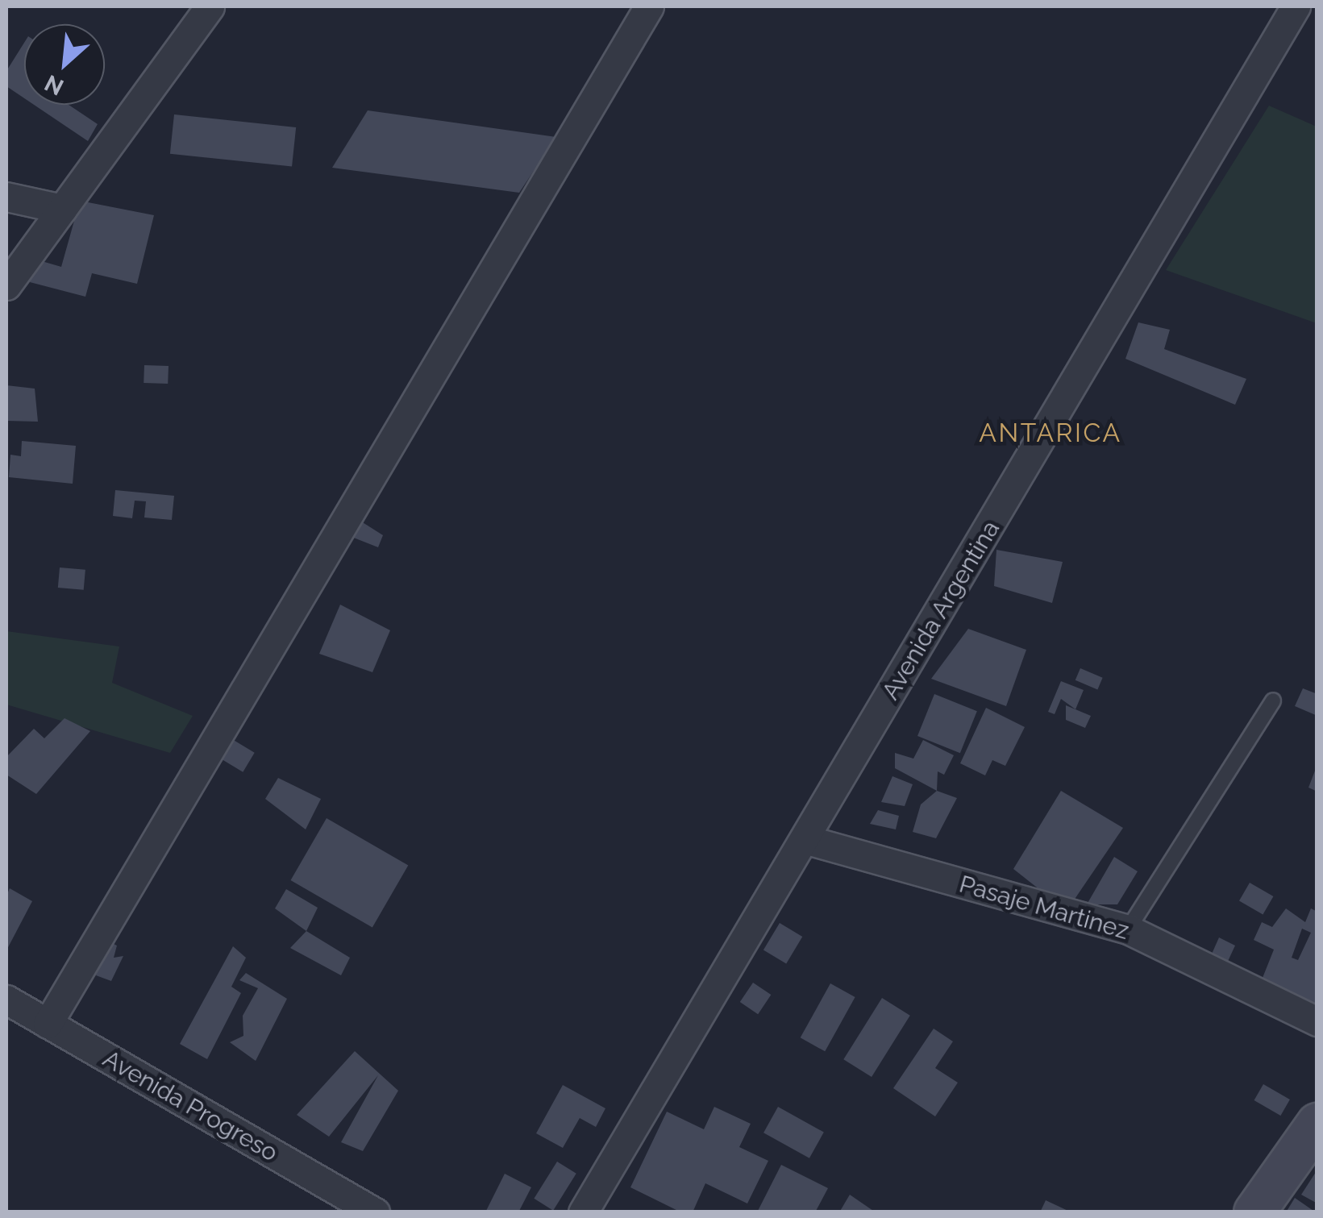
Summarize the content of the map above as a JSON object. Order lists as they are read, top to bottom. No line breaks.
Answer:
{"streets":{"street":["Avenida Argentina","Pasaje Martinez","Avenida Progreso"]},"crossings":[["Avenida Argentina","Pasaje Martinez"]],"districts":["ANTARICA"],"north":"bottom left"}
